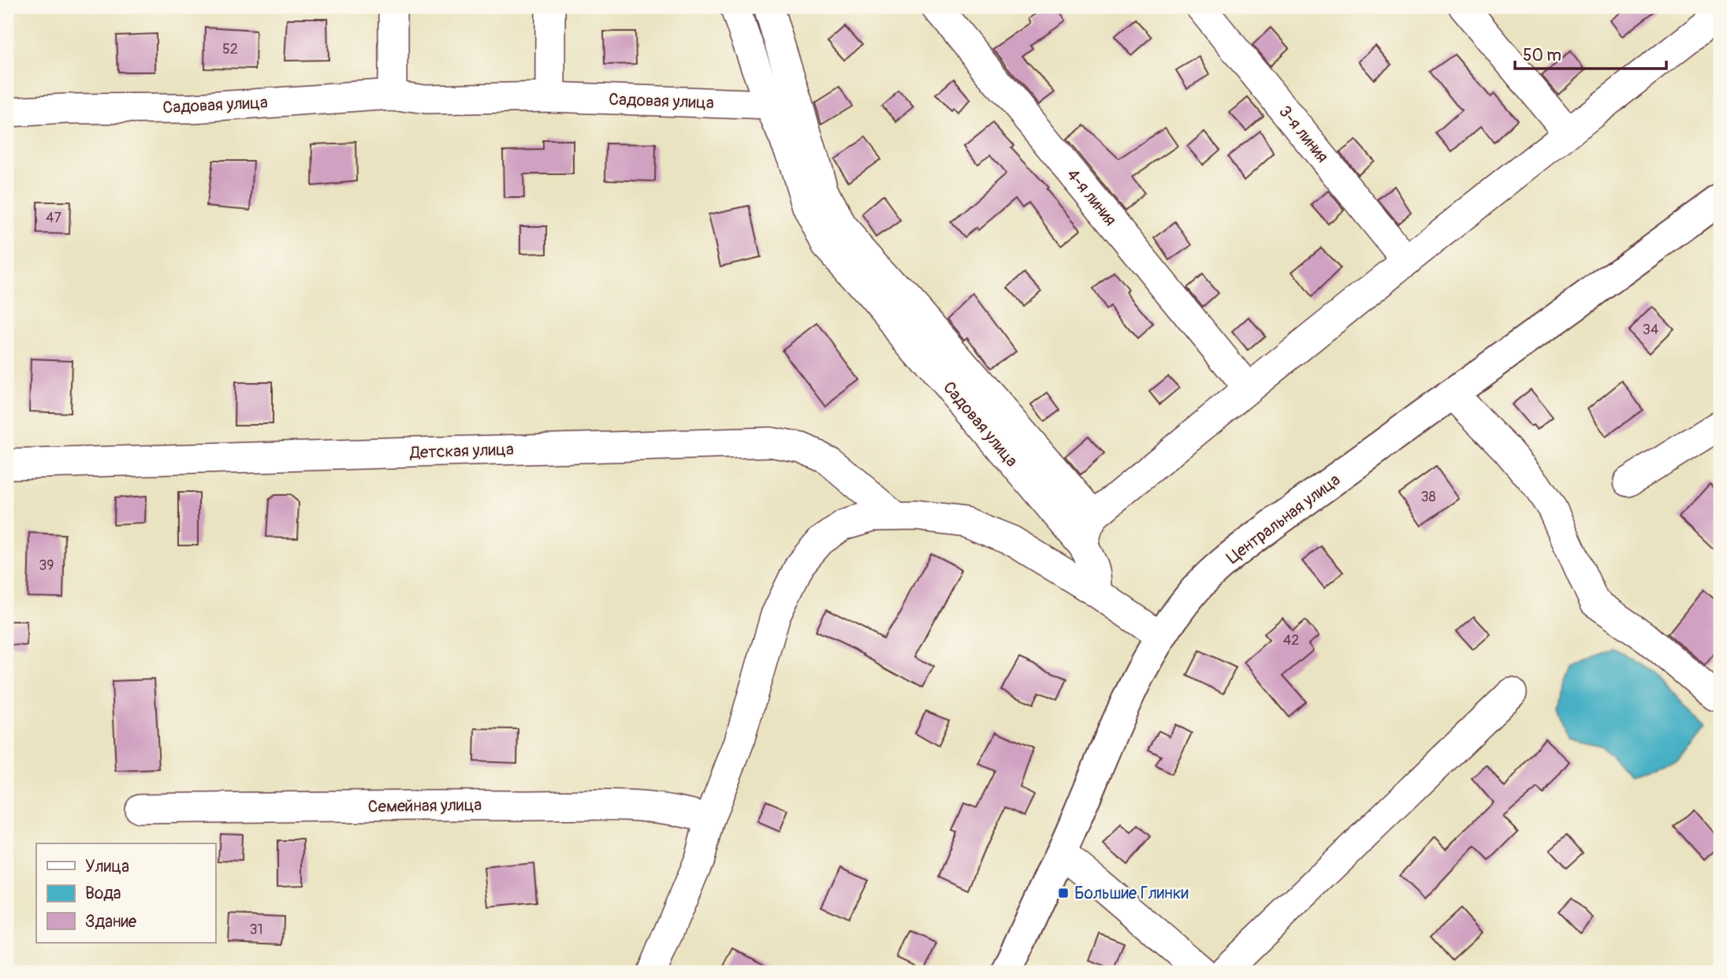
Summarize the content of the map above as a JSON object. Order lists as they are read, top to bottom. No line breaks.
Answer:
{"streets":{"main road":["Центральная улица"],"street":["Садовая улица","3-я линия","4-я линия","Детская улица","Семейная улица"]},"places":{"transit":["Большие Глинки"]},"house_numbers":["52","47","34","38","39","42","31"],"legend":["Улица","Вода","Здание"],"scale_bar":"50 m"}
